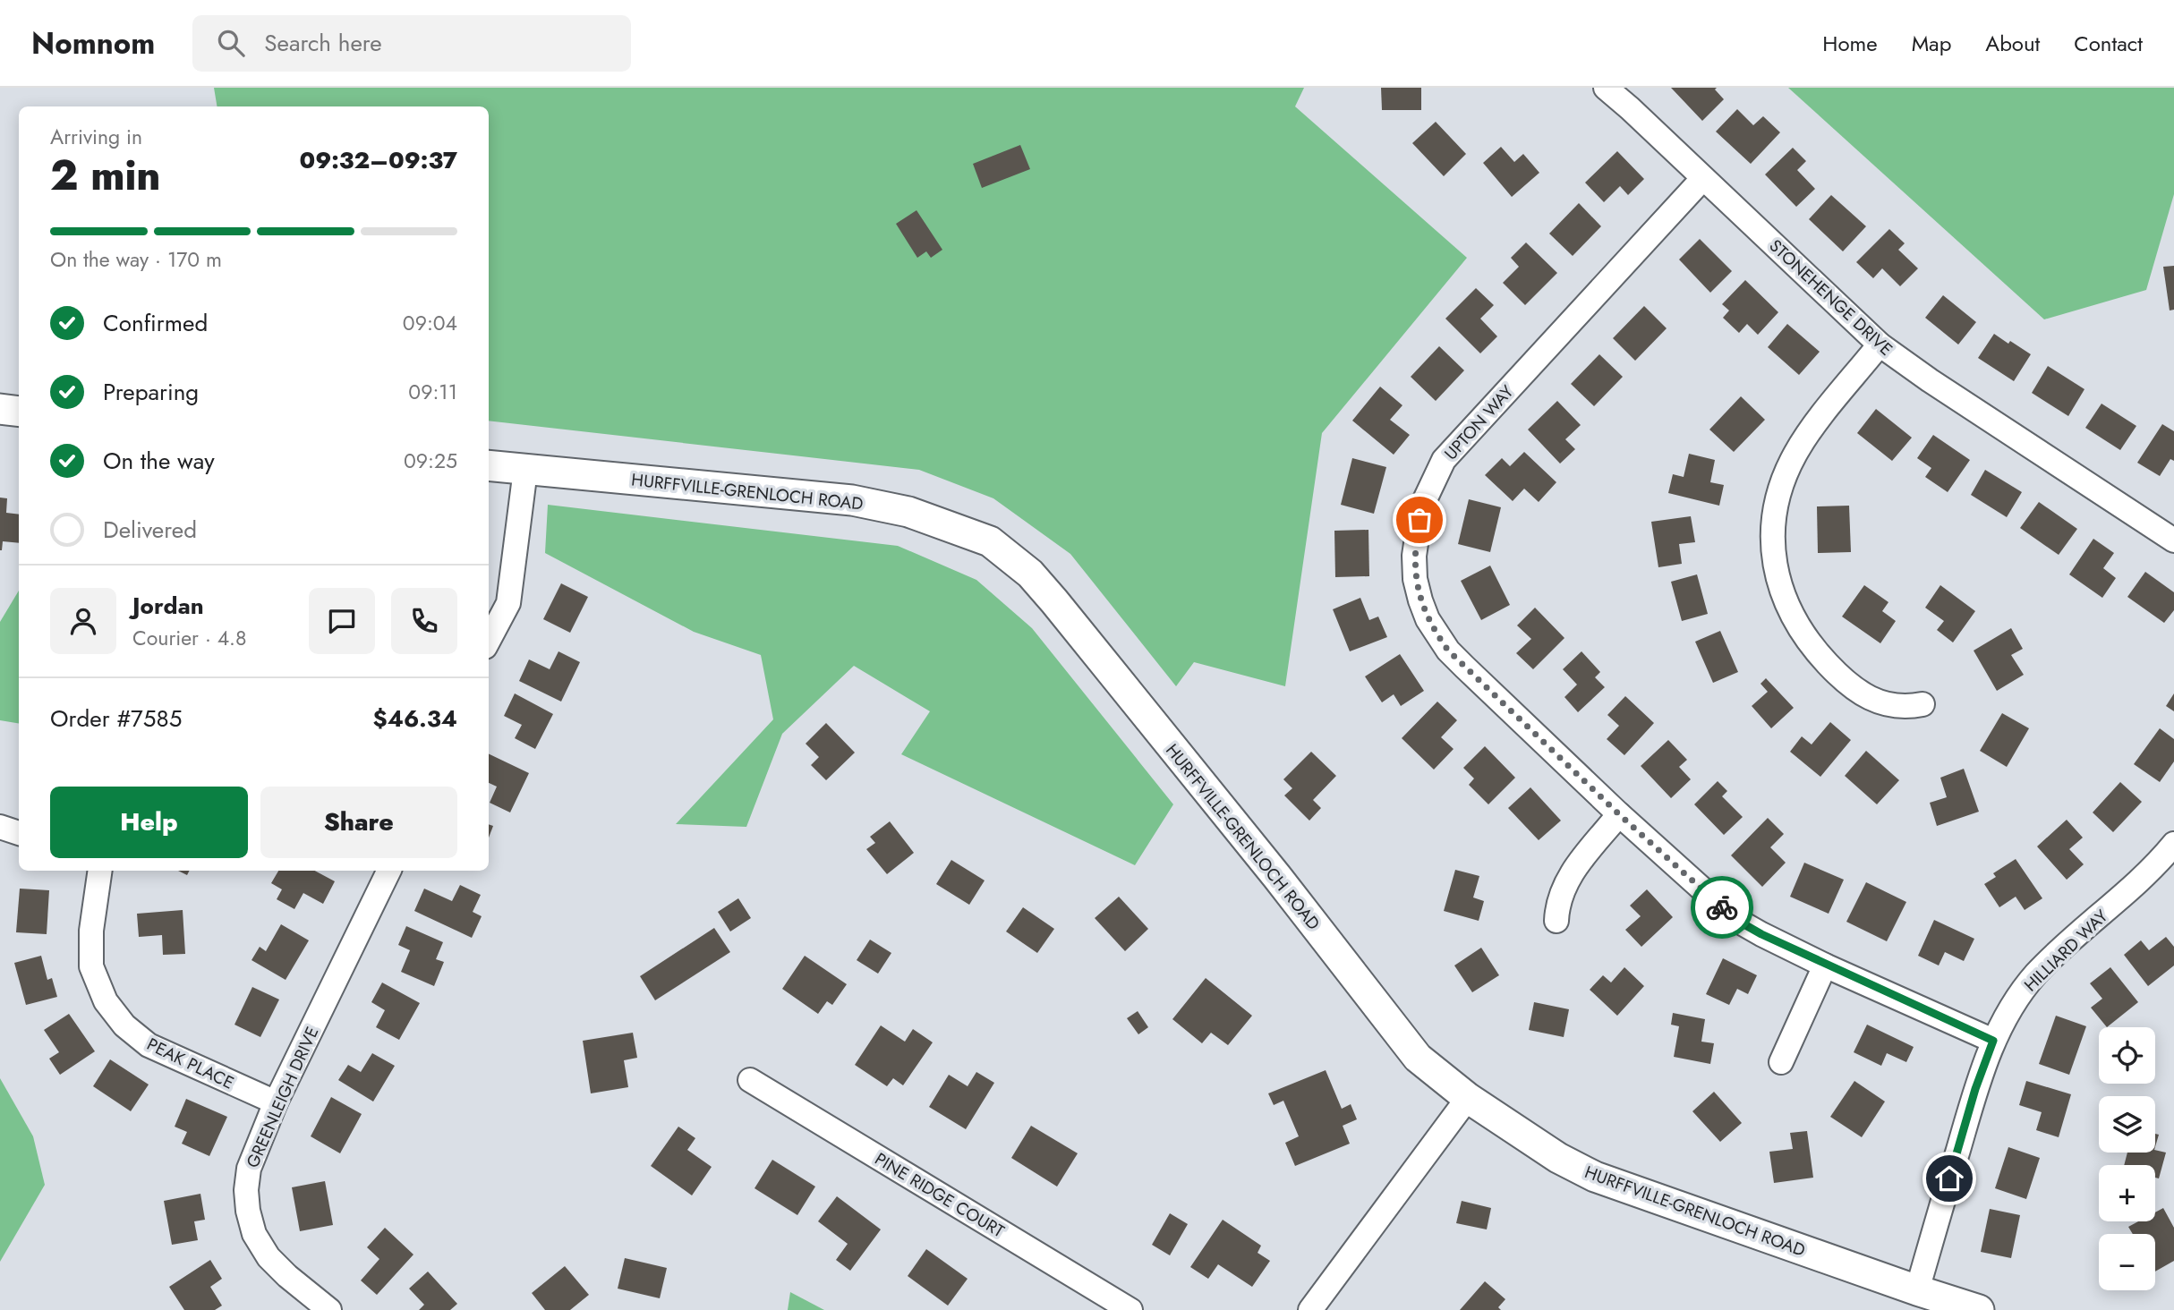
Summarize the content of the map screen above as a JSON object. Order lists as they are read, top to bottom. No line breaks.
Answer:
{"streets":{"main road":["HURFFVILLE-GRENLOCH ROAD"],"street":["STONEHENGE DRIVE","UPTON WAY","HILLIARD WAY","PEAK PLACE","GREENLEIGH DRIVE","PINE RIDGE COURT"]},"crossings":[["STONEHENGE DRIVE","UPTON WAY"],["UPTON WAY","HILLIARD WAY"],["HURFFVILLE-GRENLOCH ROAD","HILLIARD WAY"],["PEAK PLACE","GREENLEIGH DRIVE"]],"page":{"header":"Nomnom","search":"Search here","nav":["Home","Map","About","Contact"],"heading":["2 min","Arriving in","09:32–09:37"],"panel":["Jordan","Courier · 4.8","Order #7585","$46.34"],"bar":"On the way · 170 m","list":[["Confirmed","09:04"],["Preparing","09:11"],["On the way","09:25"],"Delivered"],"buttons":["Help","Share"],"map_buttons":["+","−"]}}
